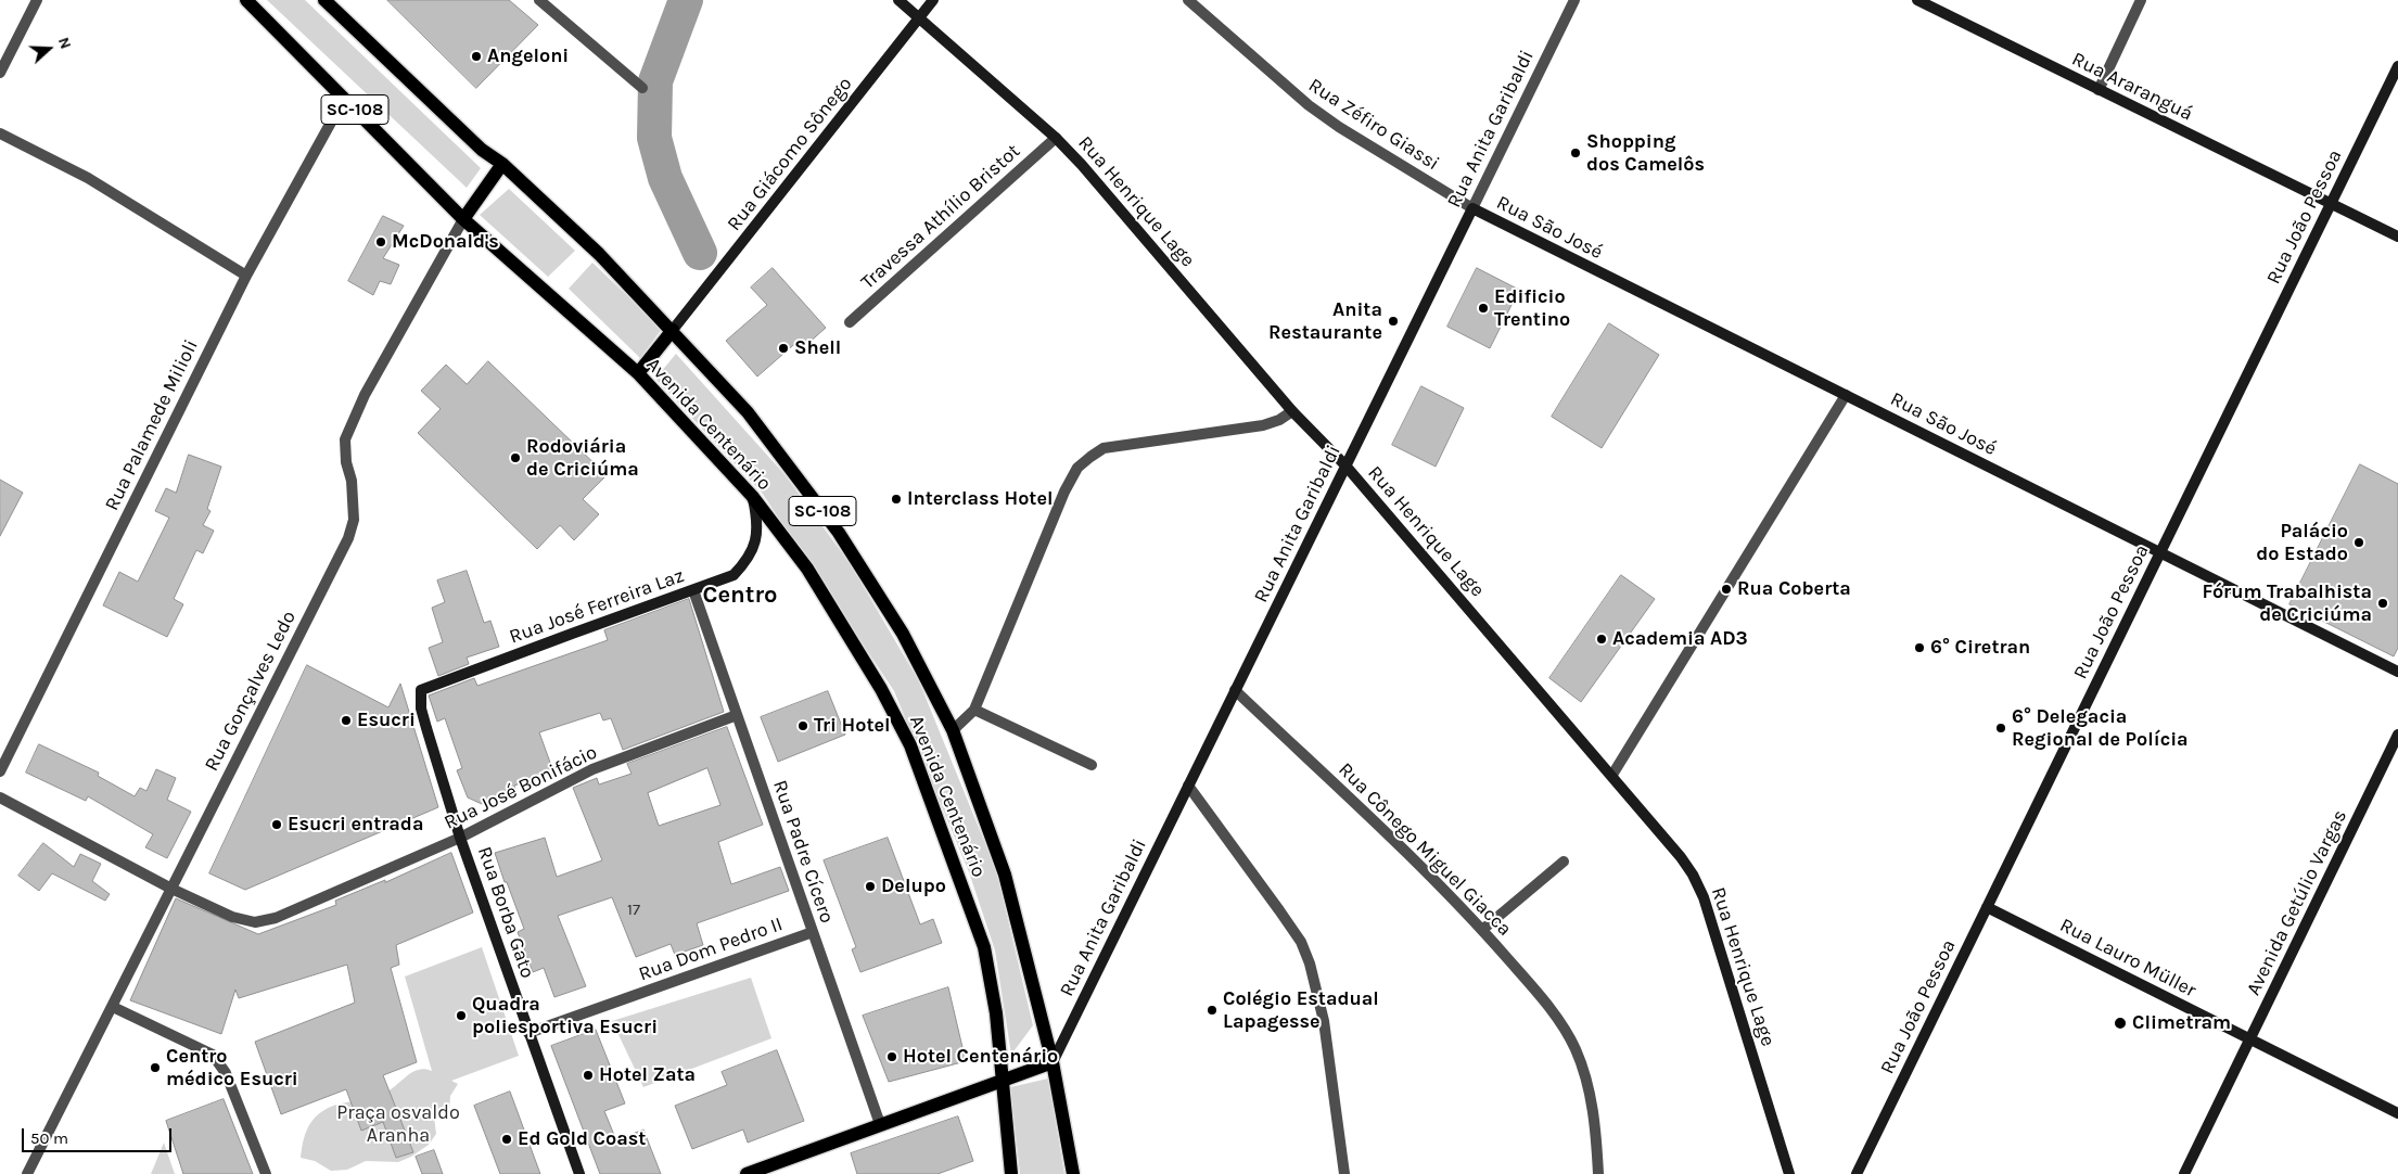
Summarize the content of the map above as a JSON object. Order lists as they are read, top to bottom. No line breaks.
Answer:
{"streets":{"main road":["SC-108","Avenida Centenário"],"street":["Rua Araranguá","Rua Zéfiro Giassi","Rua Anita Garibaldi","Rua Giácomo Sônego","Rua Henrique Lage","Travessa Athílio Bristot","Rua João Pessoa","Rua São José","Rua Palamede Milioli","Rua José Ferreira Laz","Rua Gonçalves Ledo","Rua José Bonifácio","Rua Cônego Miguel Giacca","Rua Padre Cícero","Avenida Getúlio Vargas","Rua Borba Gato","Rua Dom Pedro II","Rua Lauro Müller"]},"crossings":[["Rua Araranguá","Rua João Pessoa"],["Rua Zéfiro Giassi","Rua Anita Garibaldi"],["Rua Zéfiro Giassi","Rua São José"],["Rua Anita Garibaldi","Rua Henrique Lage"],["Rua Anita Garibaldi","Rua São José"],["Rua Anita Garibaldi","Avenida Centenário"],["Rua Anita Garibaldi","Rua Cônego Miguel Giacca"],["Rua Giácomo Sônego","Rua Henrique Lage"],["Rua Giácomo Sônego","Avenida Centenário"],["Rua Henrique Lage","Travessa Athílio Bristot"],["Rua João Pessoa","Rua São José"],["Rua João Pessoa","Rua Lauro Müller"],["Avenida Centenário","Rua Palamede Milioli"],["Avenida Centenário","Rua José Ferreira Laz"],["Avenida Centenário","Rua Gonçalves Ledo"],["Rua José Ferreira Laz","Rua Padre Cícero"],["Rua José Ferreira Laz","Rua Borba Gato"],["Rua Gonçalves Ledo","Rua José Bonifácio"],["Rua José Bonifácio","Rua Padre Cícero"],["Rua José Bonifácio","Rua Borba Gato"],["Rua Padre Cícero","Rua Dom Pedro II"],["Avenida Getúlio Vargas","Rua Lauro Müller"],["Rua Borba Gato","Rua Dom Pedro II"]],"districts":["Centro"],"parks":["Praça osvaldo Aranha"],"places":["Angeloni","Shopping dos Camelôs","McDonald's","Edificio Trentino","Anita Restaurante","Shell","Rodoviária de Criciúma","Interclass Hotel","Palácio do Estado","Rua Coberta","Fórum Trabalhista de Criciúma","Academia AD3","6° Ciretran","Esucri","Tri Hotel","6° Delegacia Regional de Polícia","Esucri entrada","Delupo","Colégio Estadual Lapagesse","Quadra poliesportiva Esucri","Climetram","Hotel Centenário","Centro médico Esucri","Hotel Zata","Ed Gold Coast"],"house_numbers":["17"],"scale_bar":"50 m","north":"right"}
